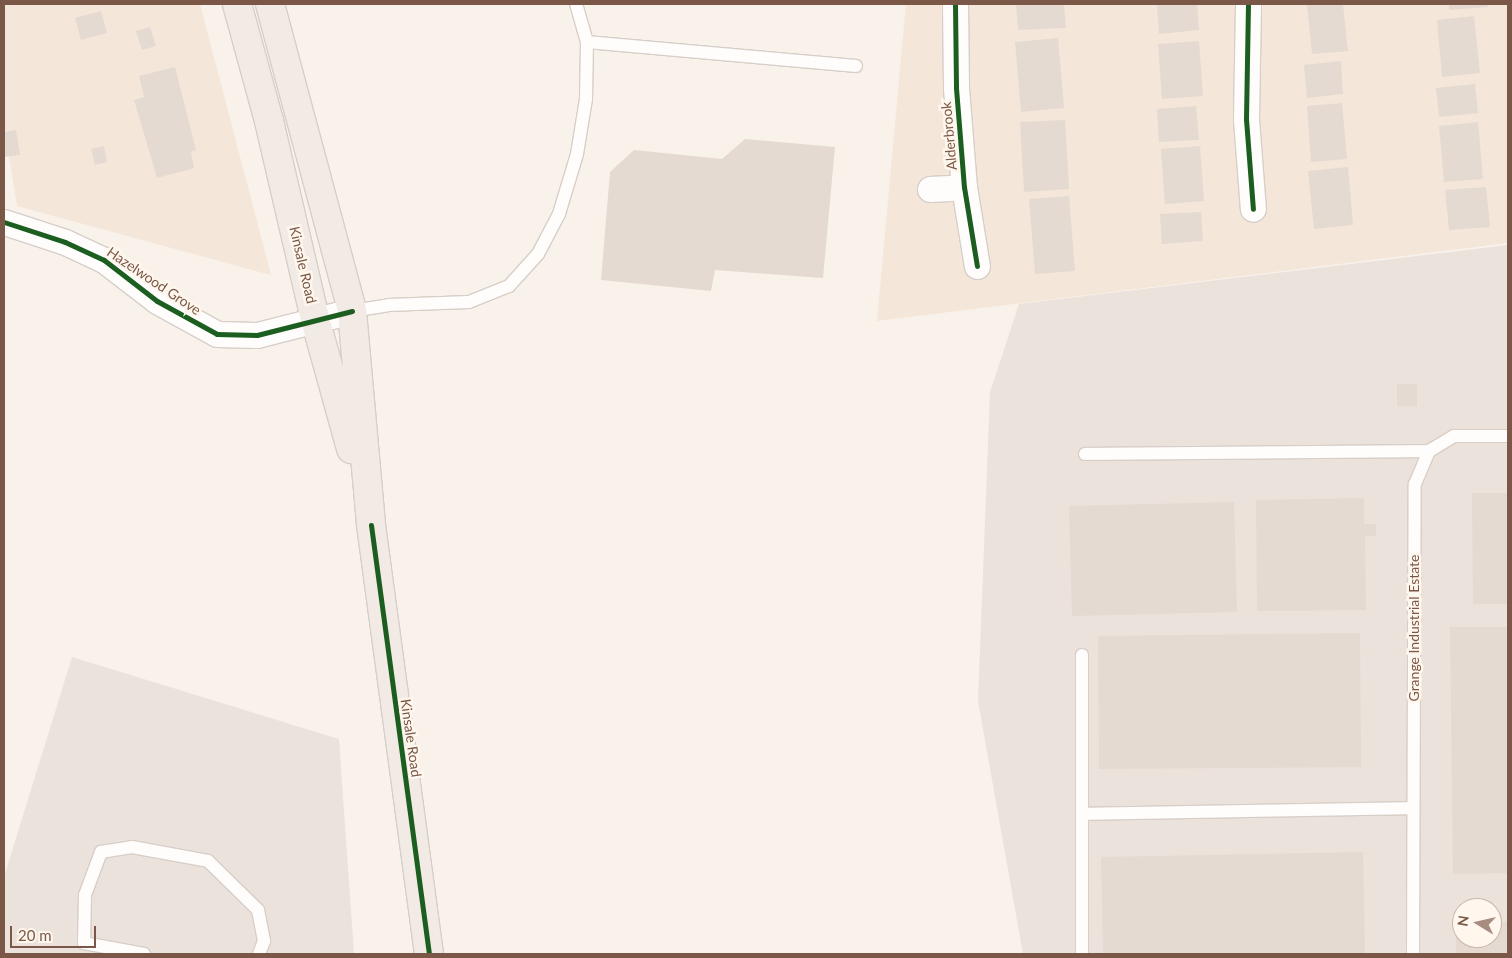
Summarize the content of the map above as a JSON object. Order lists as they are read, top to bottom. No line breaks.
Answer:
{"streets":{"highway":["Kinsale Road"],"street":["Alderbrook","Hazelwood Grove"],"lane":["Grange Industrial Estate"]},"crossings":[["Kinsale Road","Hazelwood Grove"]],"scale_bar":"20 m","north":"left"}
